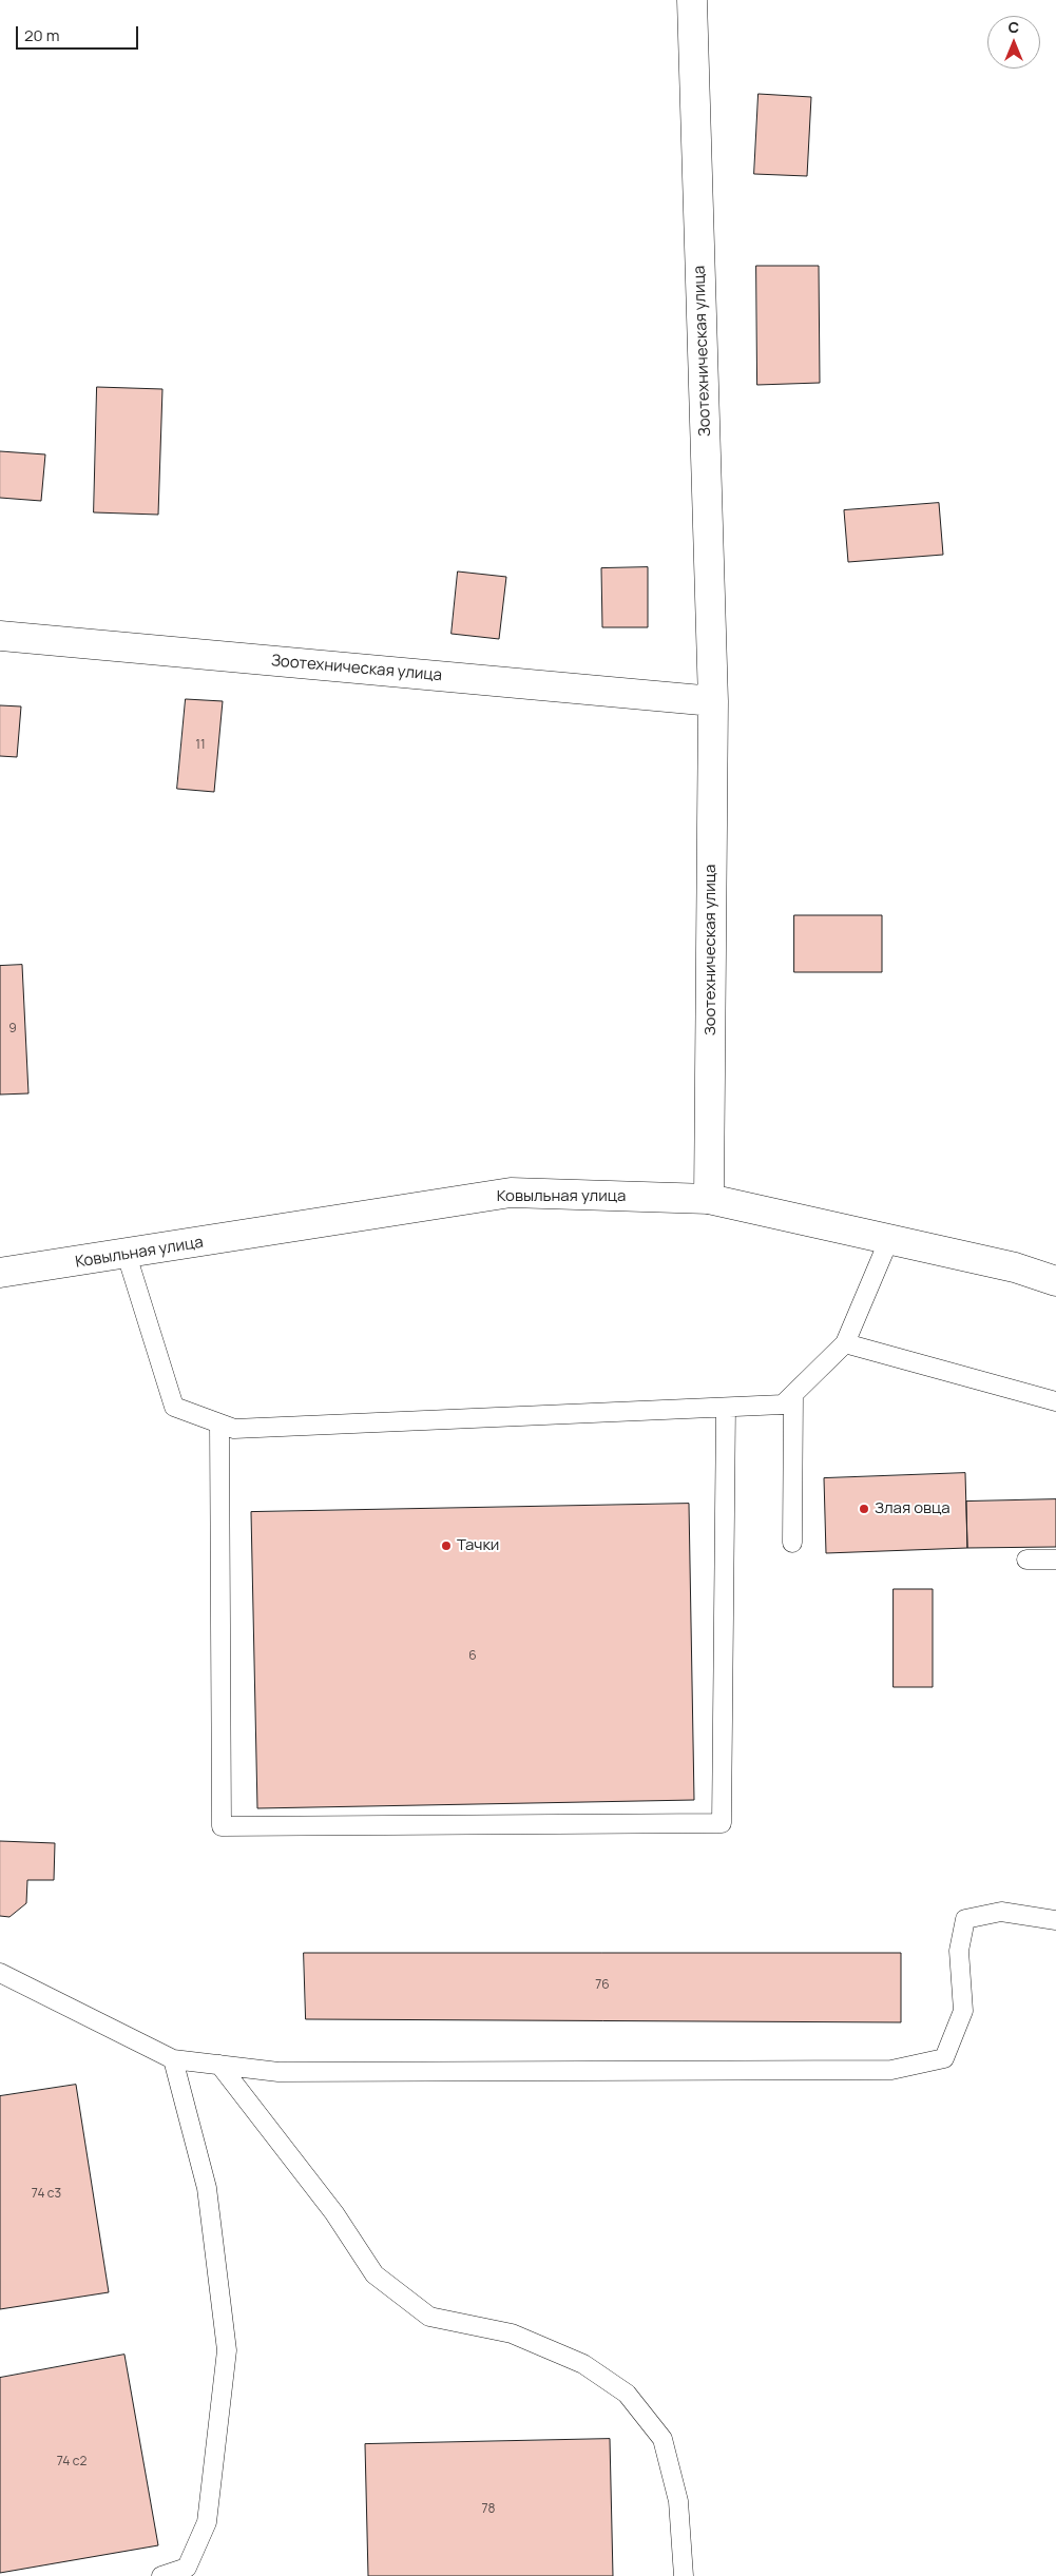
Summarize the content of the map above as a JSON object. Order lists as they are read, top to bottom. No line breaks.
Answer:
{"streets":{"street":["Зоотехническая улица","Ковыльная улица"]},"crossings":[["Зоотехническая улица","Ковыльная улица"]],"places":["Злая овца","Тачки"],"house_numbers":["11","9","6","76","74 с3","74 с2","78"],"scale_bar":"20 m","north":"top"}
